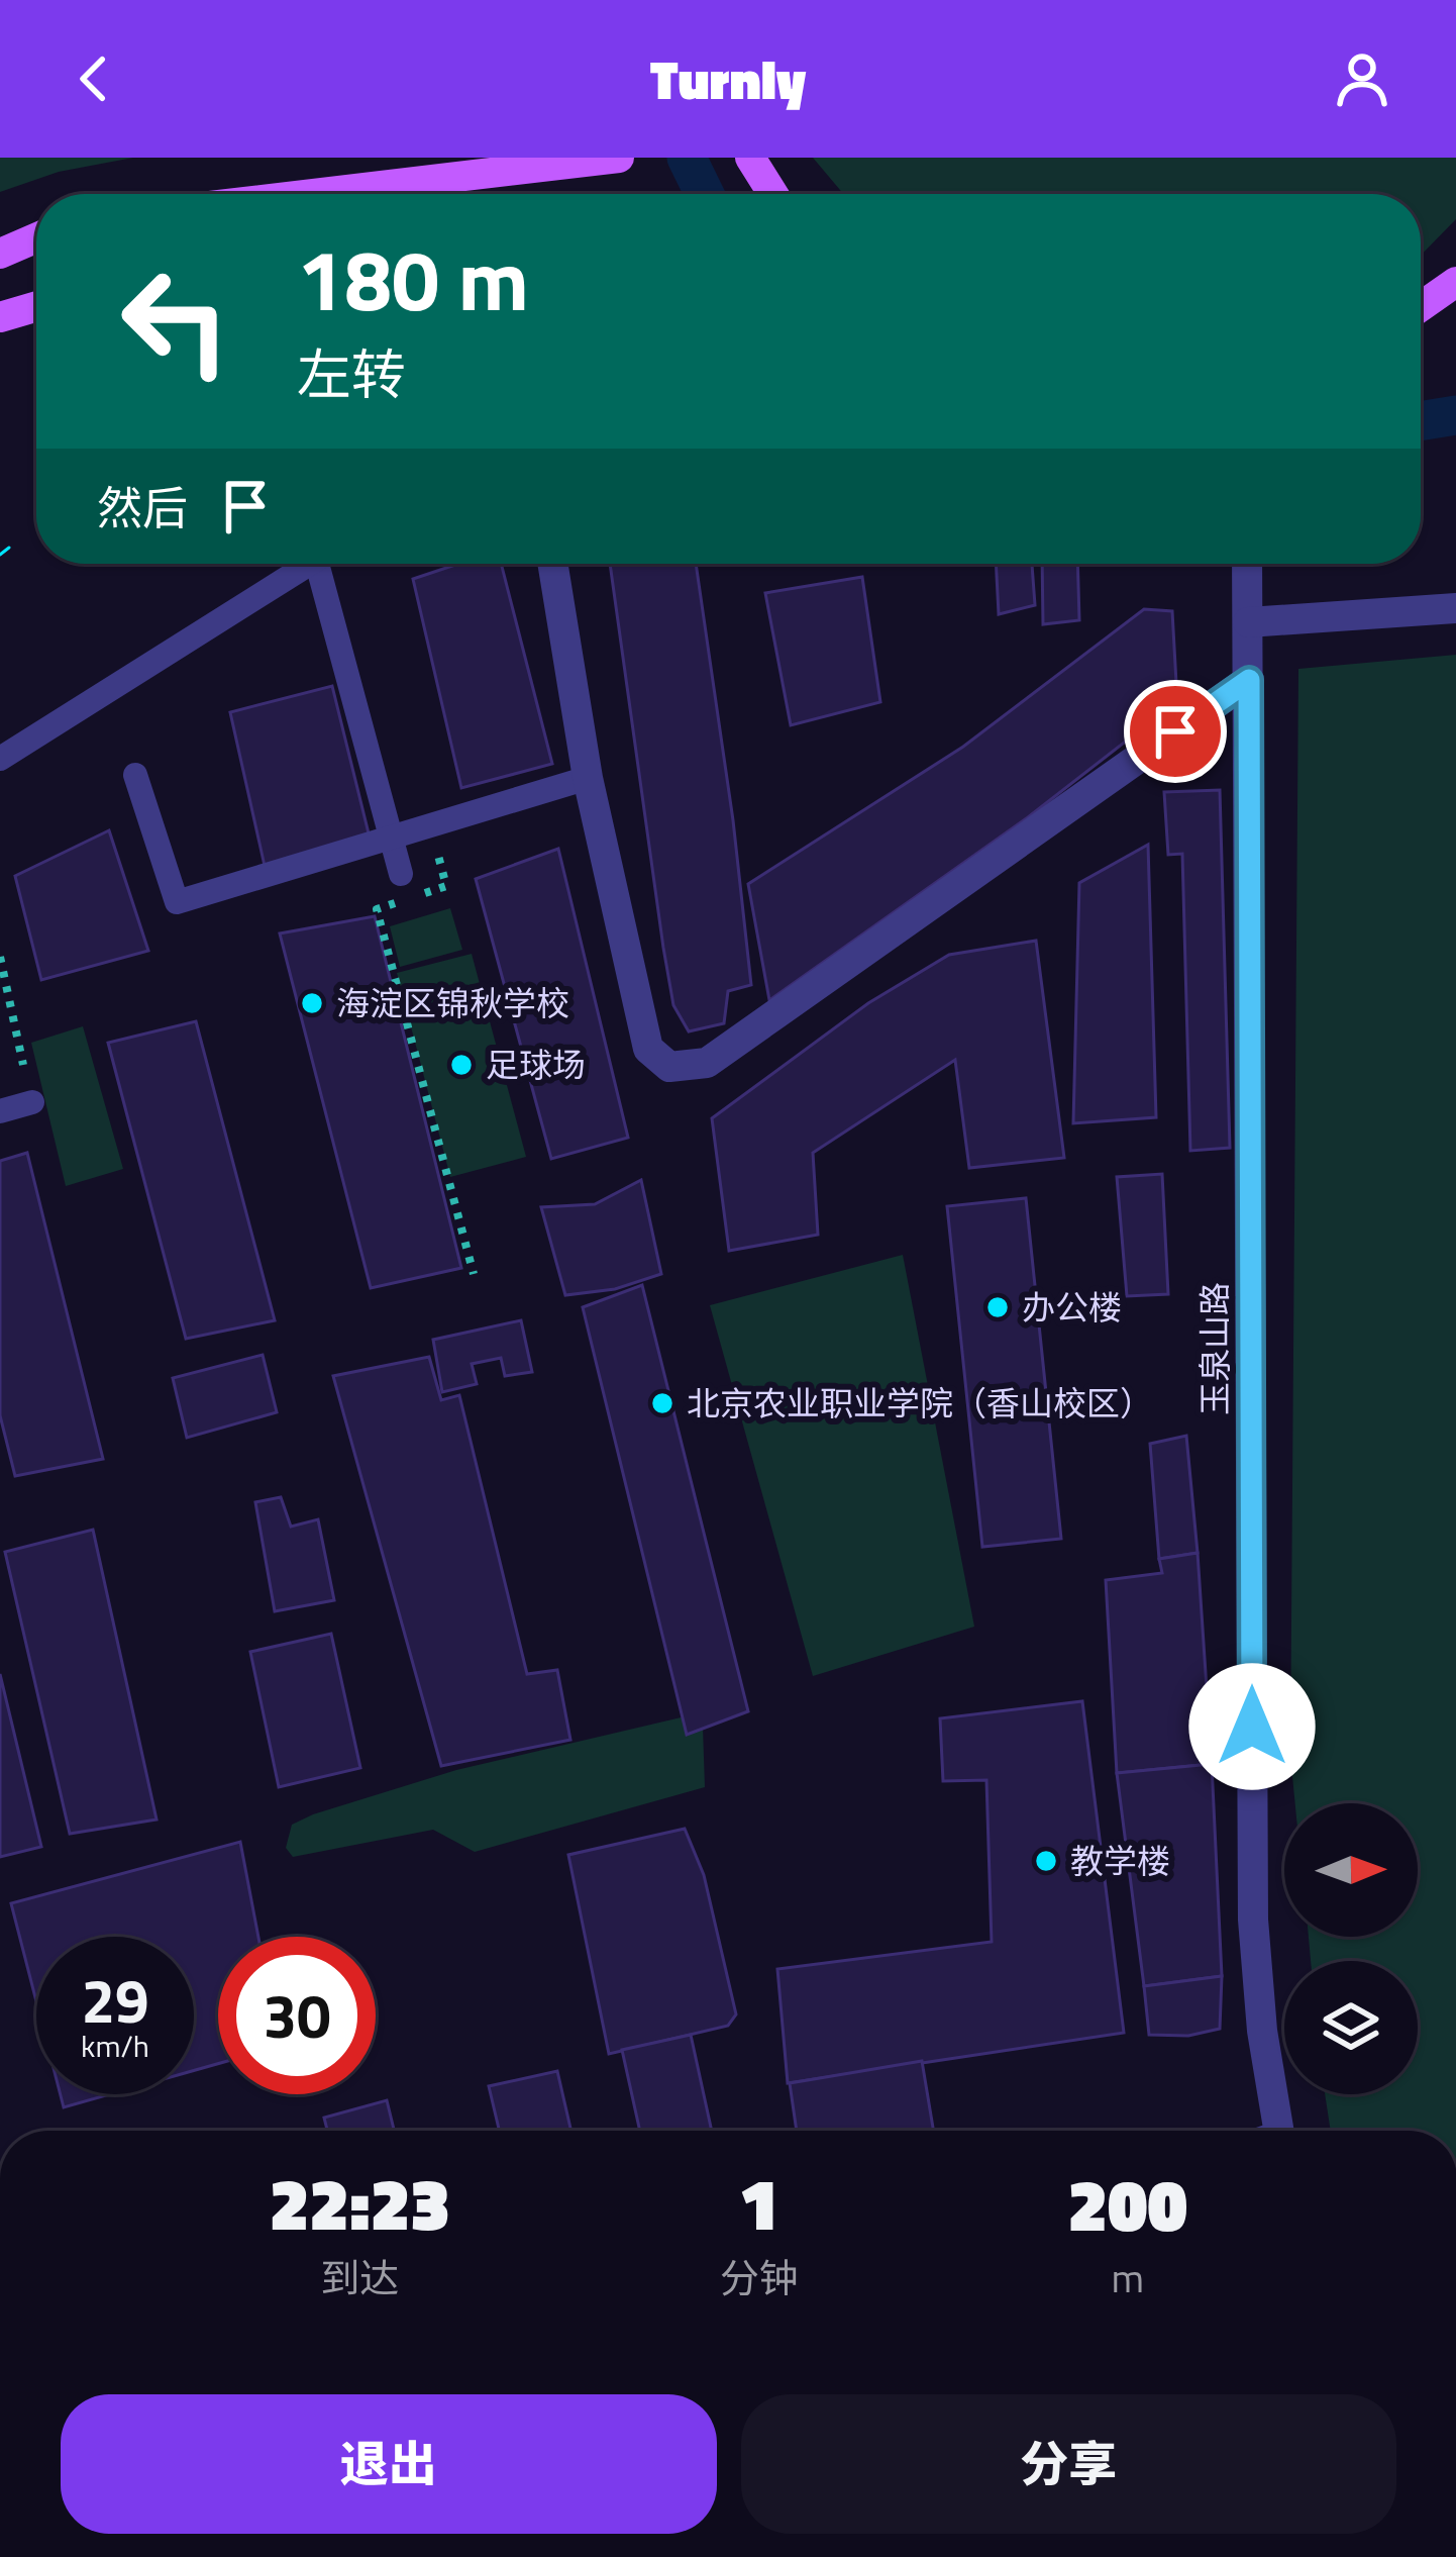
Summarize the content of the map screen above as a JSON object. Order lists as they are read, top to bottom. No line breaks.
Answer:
{"streets":{"street":["玉泉山路"]},"places":["海淀区锦秋学校","足球场","办公楼","北京农业职业学院（香山校区）","教学楼"],"north":"right","page":{"header":"Turnly","turn":["180 m","左转"],"then":"然后","speed":"29 km/h","limit":"30","eta":["22:23","到达","1","分钟","200","m"],"buttons":["退出","分享"]}}
